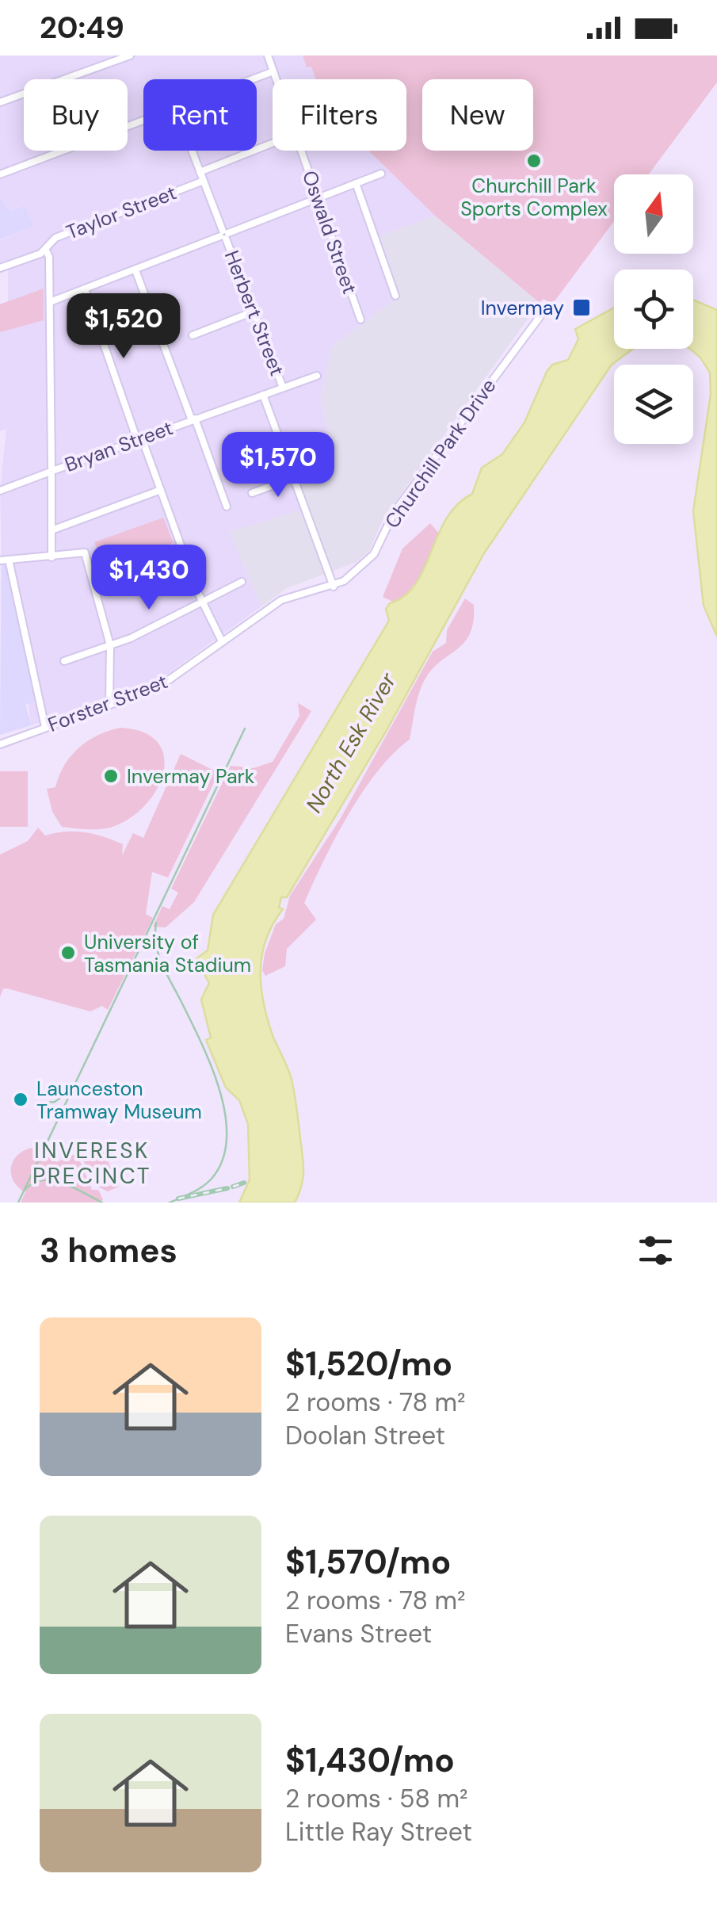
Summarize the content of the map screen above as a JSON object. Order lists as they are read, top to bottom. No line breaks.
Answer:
{"streets":{"street":["Taylor Street","Oswald Street","Herbert Street","Bryan Street","Churchill Park Drive","Forster Street"]},"crossings":[["Taylor Street","Herbert Street"],["Herbert Street","Bryan Street"],["Herbert Street","Churchill Park Drive"],["Herbert Street","Forster Street"],["Churchill Park Drive","Forster Street"]],"districts":["INVERESK PRECINCT"],"water":["North Esk River"],"places":{"other":["Churchill Park Sports Complex","Invermay Park","University of Tasmania Stadium","Launceston Tramway Museum"],"transit":["Invermay"]},"north":"top","page":{"status":"20:49","chip":["Buy","Rent","Filters","New"],"price":["$1,520","$1,570","$1,430"],"heading":"3 homes","list":[{"name":"$1,520/mo","note":"2 rooms · 78 m² · Doolan Street"},{"name":"$1,570/mo","note":"2 rooms · 78 m² · Evans Street"},{"name":"$1,430/mo","note":"2 rooms · 58 m² · Little Ray Street"}]}}
